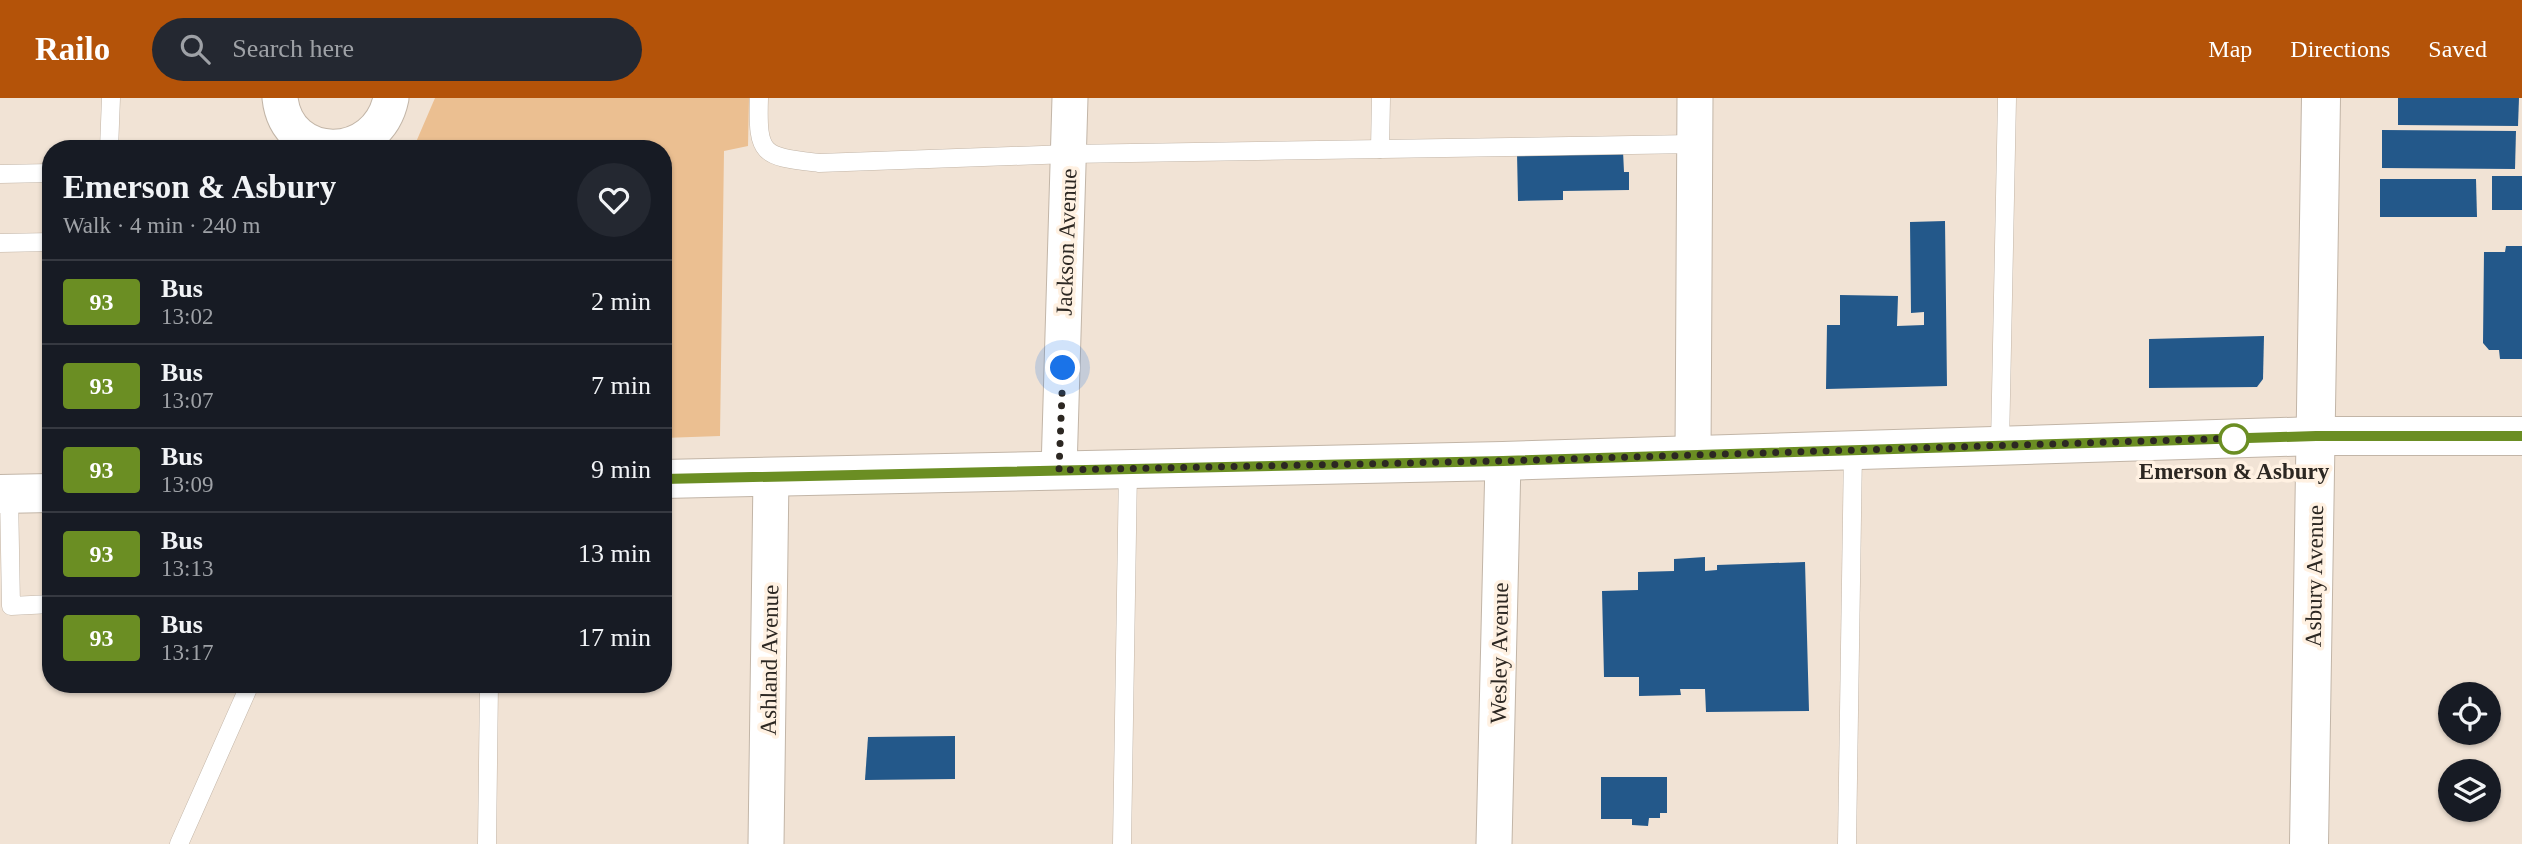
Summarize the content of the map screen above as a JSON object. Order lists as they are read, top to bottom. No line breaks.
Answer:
{"streets":{"main road":["Asbury Avenue"],"street":["Jackson Avenue","Wesley Avenue","Ashland Avenue"]},"places":["Emerson & Asbury"],"lines":["bus line 93"],"page":{"header":"Railo","search":"Search here","nav":["Map","Directions","Saved"],"heading":["Emerson & Asbury","Walk · 4 min · 240 m"],"list":[{"mark":"93","name":"Bus","note":"13:02","value":"2 min"},{"mark":"93","name":"Bus","note":"13:07","value":"7 min"},{"mark":"93","name":"Bus","note":"13:09","value":"9 min"},{"mark":"93","name":"Bus","note":"13:13","value":"13 min"},{"mark":"93","name":"Bus","note":"13:17","value":"17 min"}]}}
